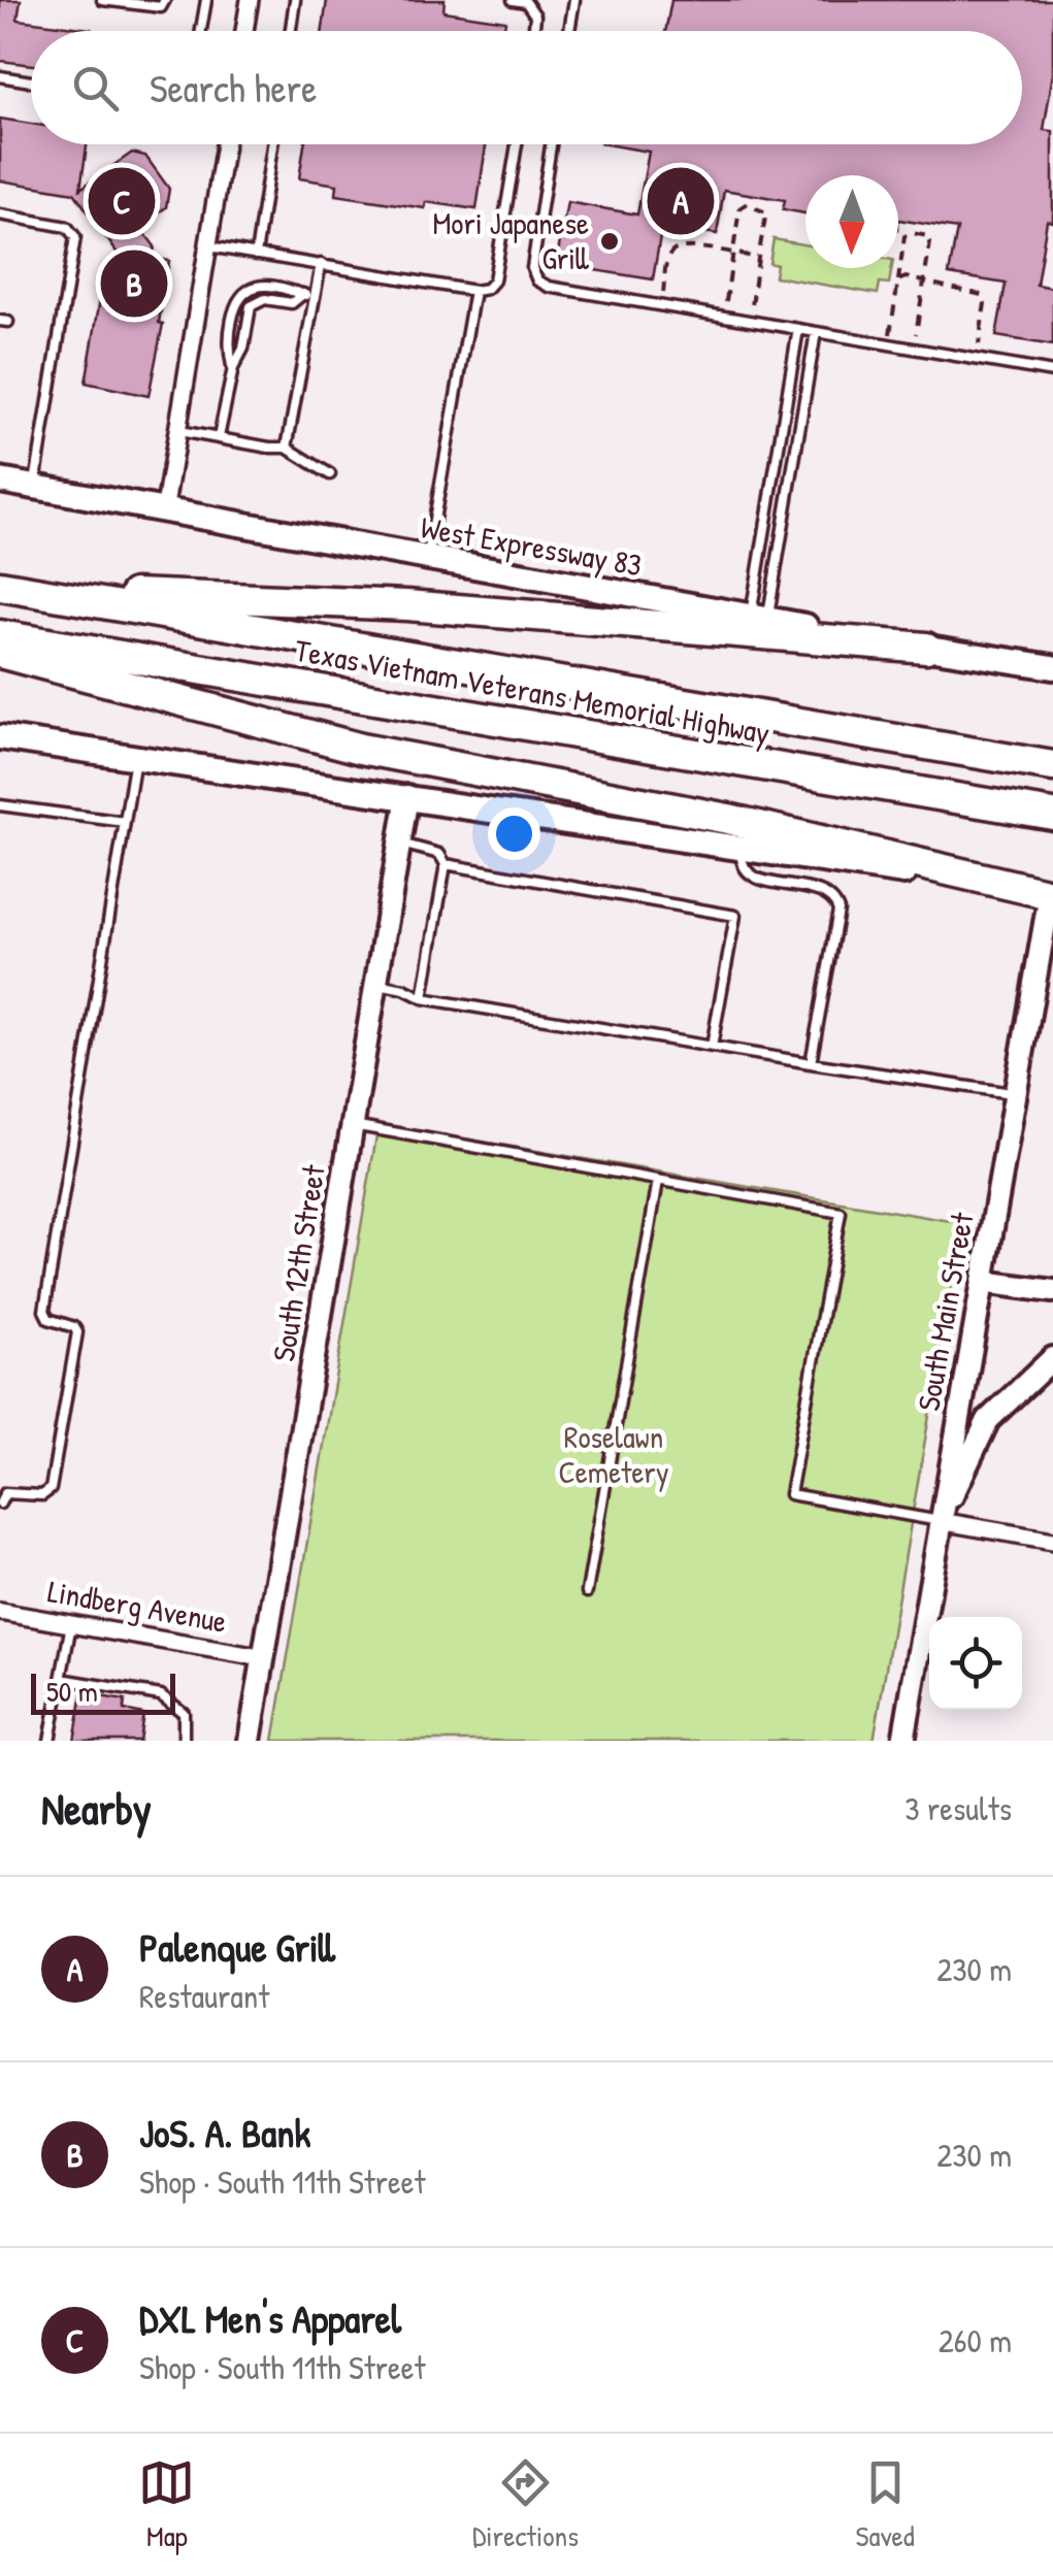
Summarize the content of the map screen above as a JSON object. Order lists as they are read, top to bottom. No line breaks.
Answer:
{"streets":{"highway":["Texas Vietnam Veterans Memorial Highway"],"main road":["West Expressway 83"],"street":["South 12th Street","South Main Street","Lindberg Avenue"]},"crossings":[["South 12th Street","Lindberg Avenue"]],"parks":["Roselawn Cemetery"],"places":["Mori Japanese Grill"],"scale_bar":"50 m","north":"bottom","page":{"search":"Search here","pins":["A","C","B"],"scale":"50 m","heading":["Nearby","3 results"],"list":[{"mark":"A","name":"Palenque Grill","note":"Restaurant","value":"230 m"},{"mark":"B","name":"JoS. A. Bank","note":"Shop · South 11th Street","value":"230 m"},{"mark":"C","name":"DXL Men's Apparel","note":"Shop · South 11th Street","value":"260 m"}],"nav":["Map","Directions","Saved"]}}
